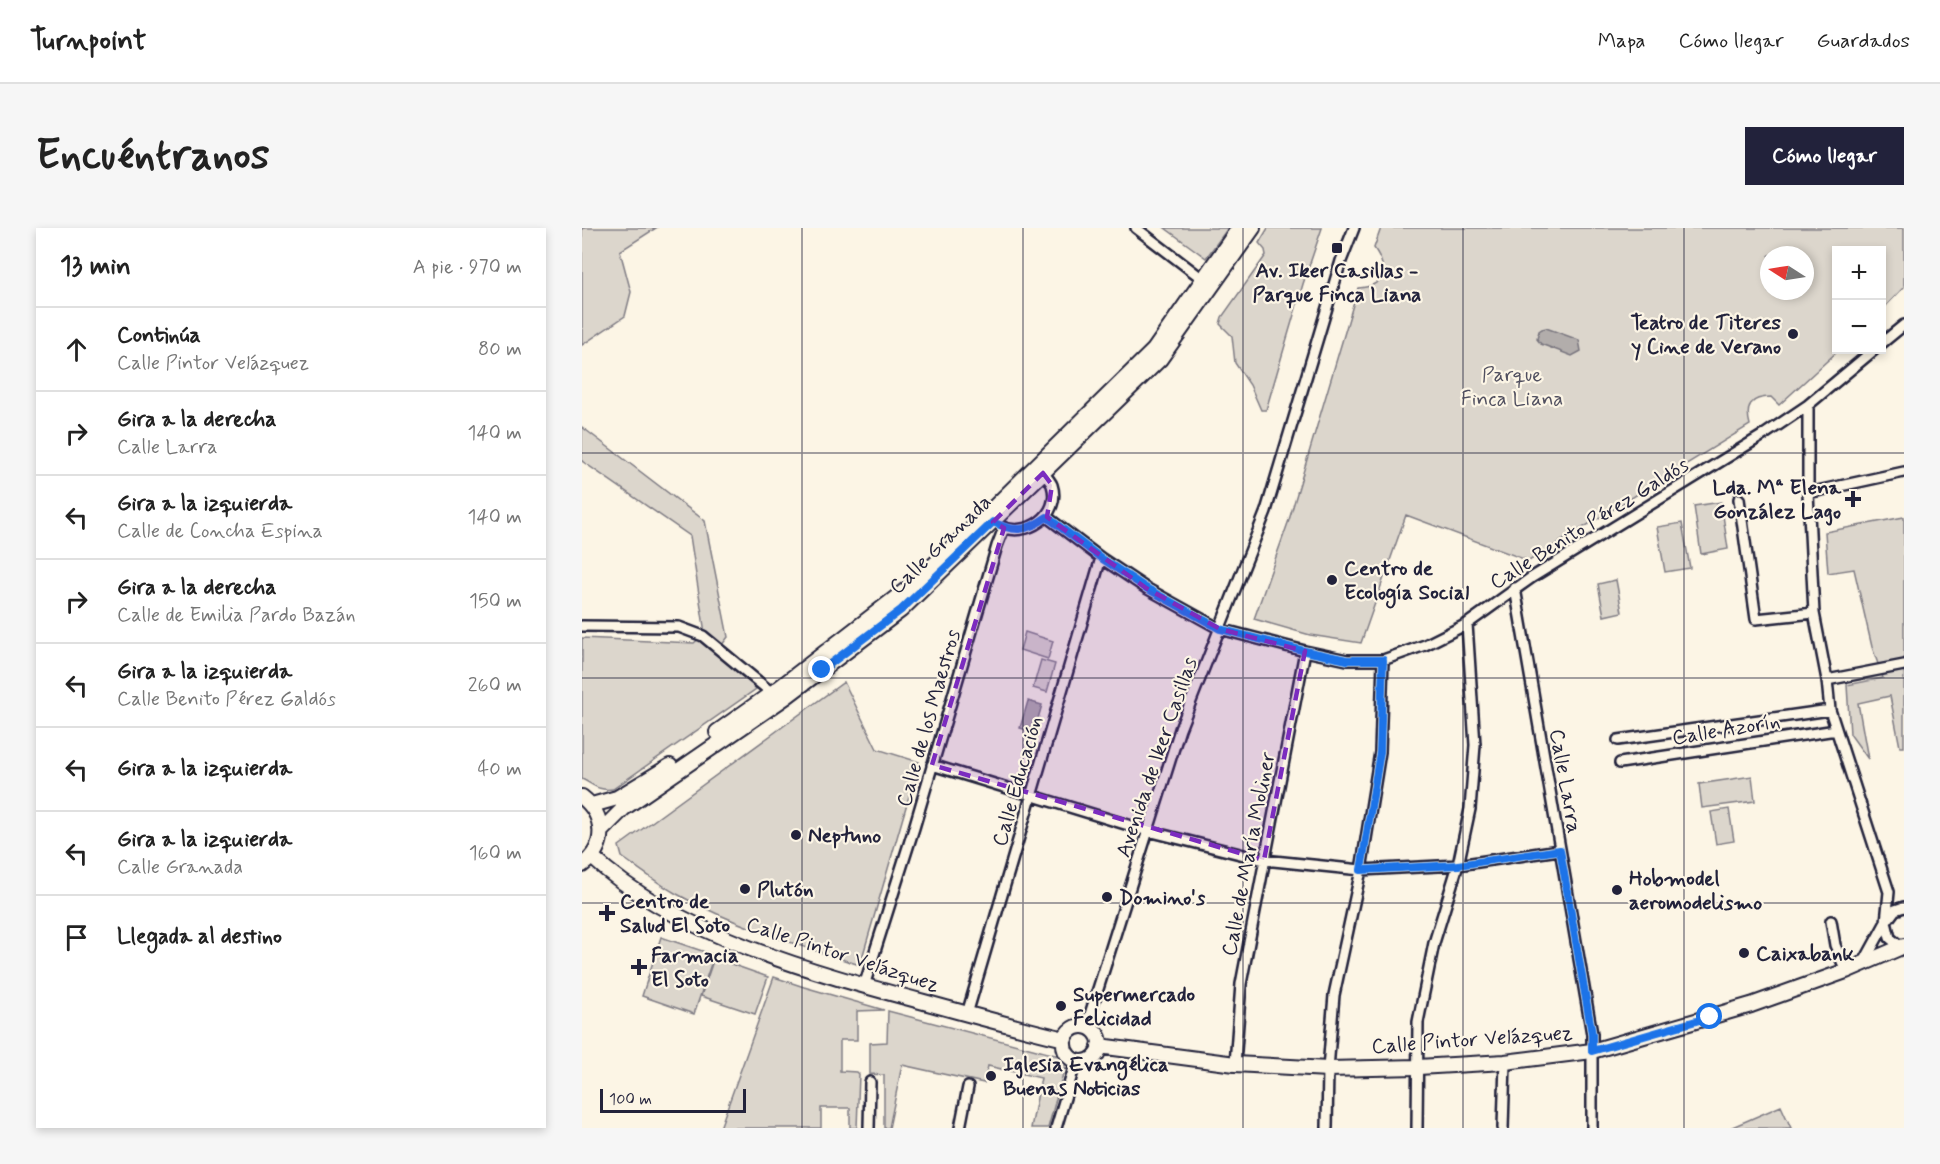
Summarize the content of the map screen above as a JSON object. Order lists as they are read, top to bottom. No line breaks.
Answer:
{"streets":{"street":["Calle Benito Pérez Galdós","Calle Granada","Calle de los Maestros","Calle Azorín","Avenida de Iker Casillas","Calle Educación","Calle Larra","Calle de María Moliner","Calle Pintor Velázquez"]},"crossings":[["Calle Benito Pérez Galdós","Avenida de Iker Casillas"],["Calle Benito Pérez Galdós","Calle Educación"],["Calle Benito Pérez Galdós","Calle Larra"],["Calle Benito Pérez Galdós","Calle de María Moliner"],["Calle Granada","Calle de los Maestros"],["Calle de los Maestros","Calle Pintor Velázquez"],["Avenida de Iker Casillas","Calle Pintor Velázquez"],["Calle Educación","Calle Pintor Velázquez"],["Calle Larra","Calle Pintor Velázquez"],["Calle de María Moliner","Calle Pintor Velázquez"]],"parks":["Parque Finca Liana"],"places":{"transit":["Av. Iker Casillas - Parque Finca Liana"],"other":["Teatro de Titeres y Cine de Verano","Centro de Ecología Social","Neptuno","Plutón","Hobmodel aeromodelismo","Domino's","Caixabank","Supermercado Felicidad","Iglesia Evangélica Buenas Noticias"],"health":["Lda. Mª Elena González Lago","Centro de Salud El Soto","Farmacia El Soto"]},"scale_bar":"100 m","north":"left","page":{"header":"Turnpoint","nav":["Mapa","Cómo llegar","Guardados"],"buttons":"Cómo llegar","title":"Encuéntranos","heading":["13 min","A pie · 970 m"],"map_buttons":["+","−"],"list":[["Continúa","Calle Pintor Velázquez","80 m"],["Gira a la derecha","Calle Larra","140 m"],["Gira a la izquierda","Calle de Concha Espina","140 m"],["Gira a la derecha","Calle de Emilia Pardo Bazán","150 m"],["Gira a la izquierda","Calle Benito Pérez Galdós","260 m"],["Gira a la izquierda","40 m"],["Gira a la izquierda","Calle Granada","160 m"],"Llegada al destino"],"scale":"100 m"}}
